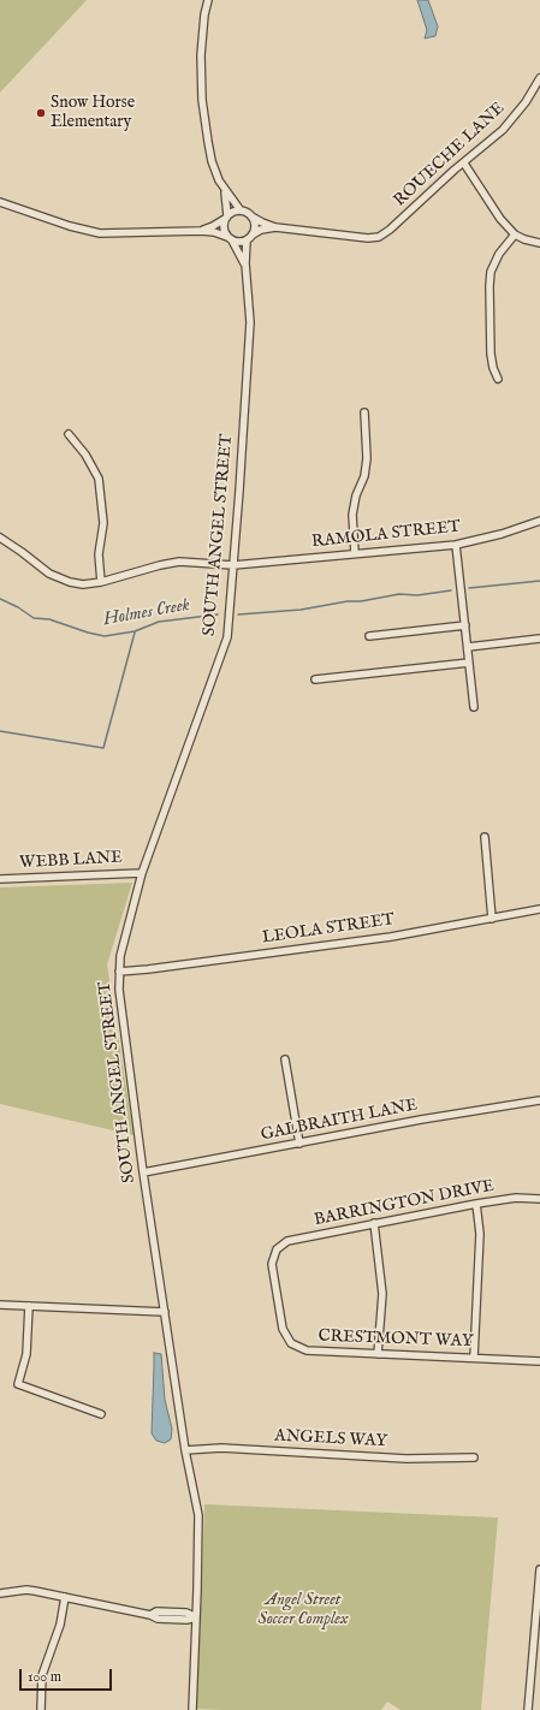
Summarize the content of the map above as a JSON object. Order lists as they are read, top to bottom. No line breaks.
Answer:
{"streets":{"street":["ROUECHE LANE","SOUTH ANGEL STREET","RAMOLA STREET","WEBB LANE","LEOLA STREET","GALBRAITH LANE","BARRINGTON DRIVE","CRESTMONT WAY","ANGELS WAY"]},"crossings":[["SOUTH ANGEL STREET","RAMOLA STREET"],["SOUTH ANGEL STREET","WEBB LANE"],["SOUTH ANGEL STREET","LEOLA STREET"],["SOUTH ANGEL STREET","GALBRAITH LANE"],["SOUTH ANGEL STREET","ANGELS WAY"],["BARRINGTON DRIVE","CRESTMONT WAY"]],"water":["Holmes Creek"],"parks":["Angel Street Soccer Complex"],"places":["Snow Horse Elementary"],"scale_bar":"100 m"}
